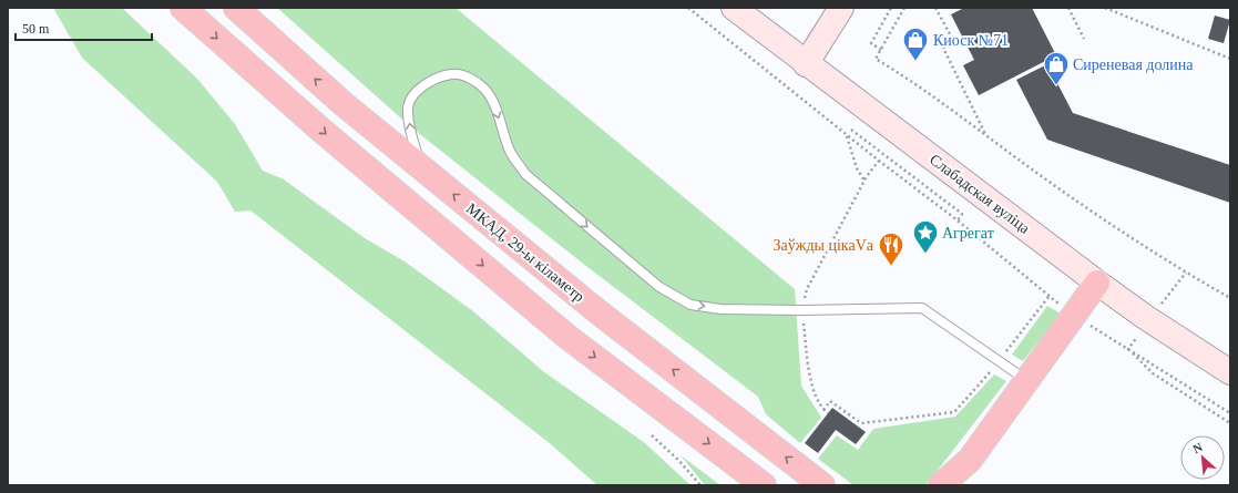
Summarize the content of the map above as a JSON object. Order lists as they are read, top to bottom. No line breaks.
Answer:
{"streets":{"highway":["МКАД, 29-ы кіламетр"],"main road":["Слабадская вуліца"]},"places":{"shop":["Киоск №71","Сиреневая долина"],"place":["Агрегат"],"restaurant":["Заўжды цікаVа"]},"scale_bar":"50 m","north":"top left"}
